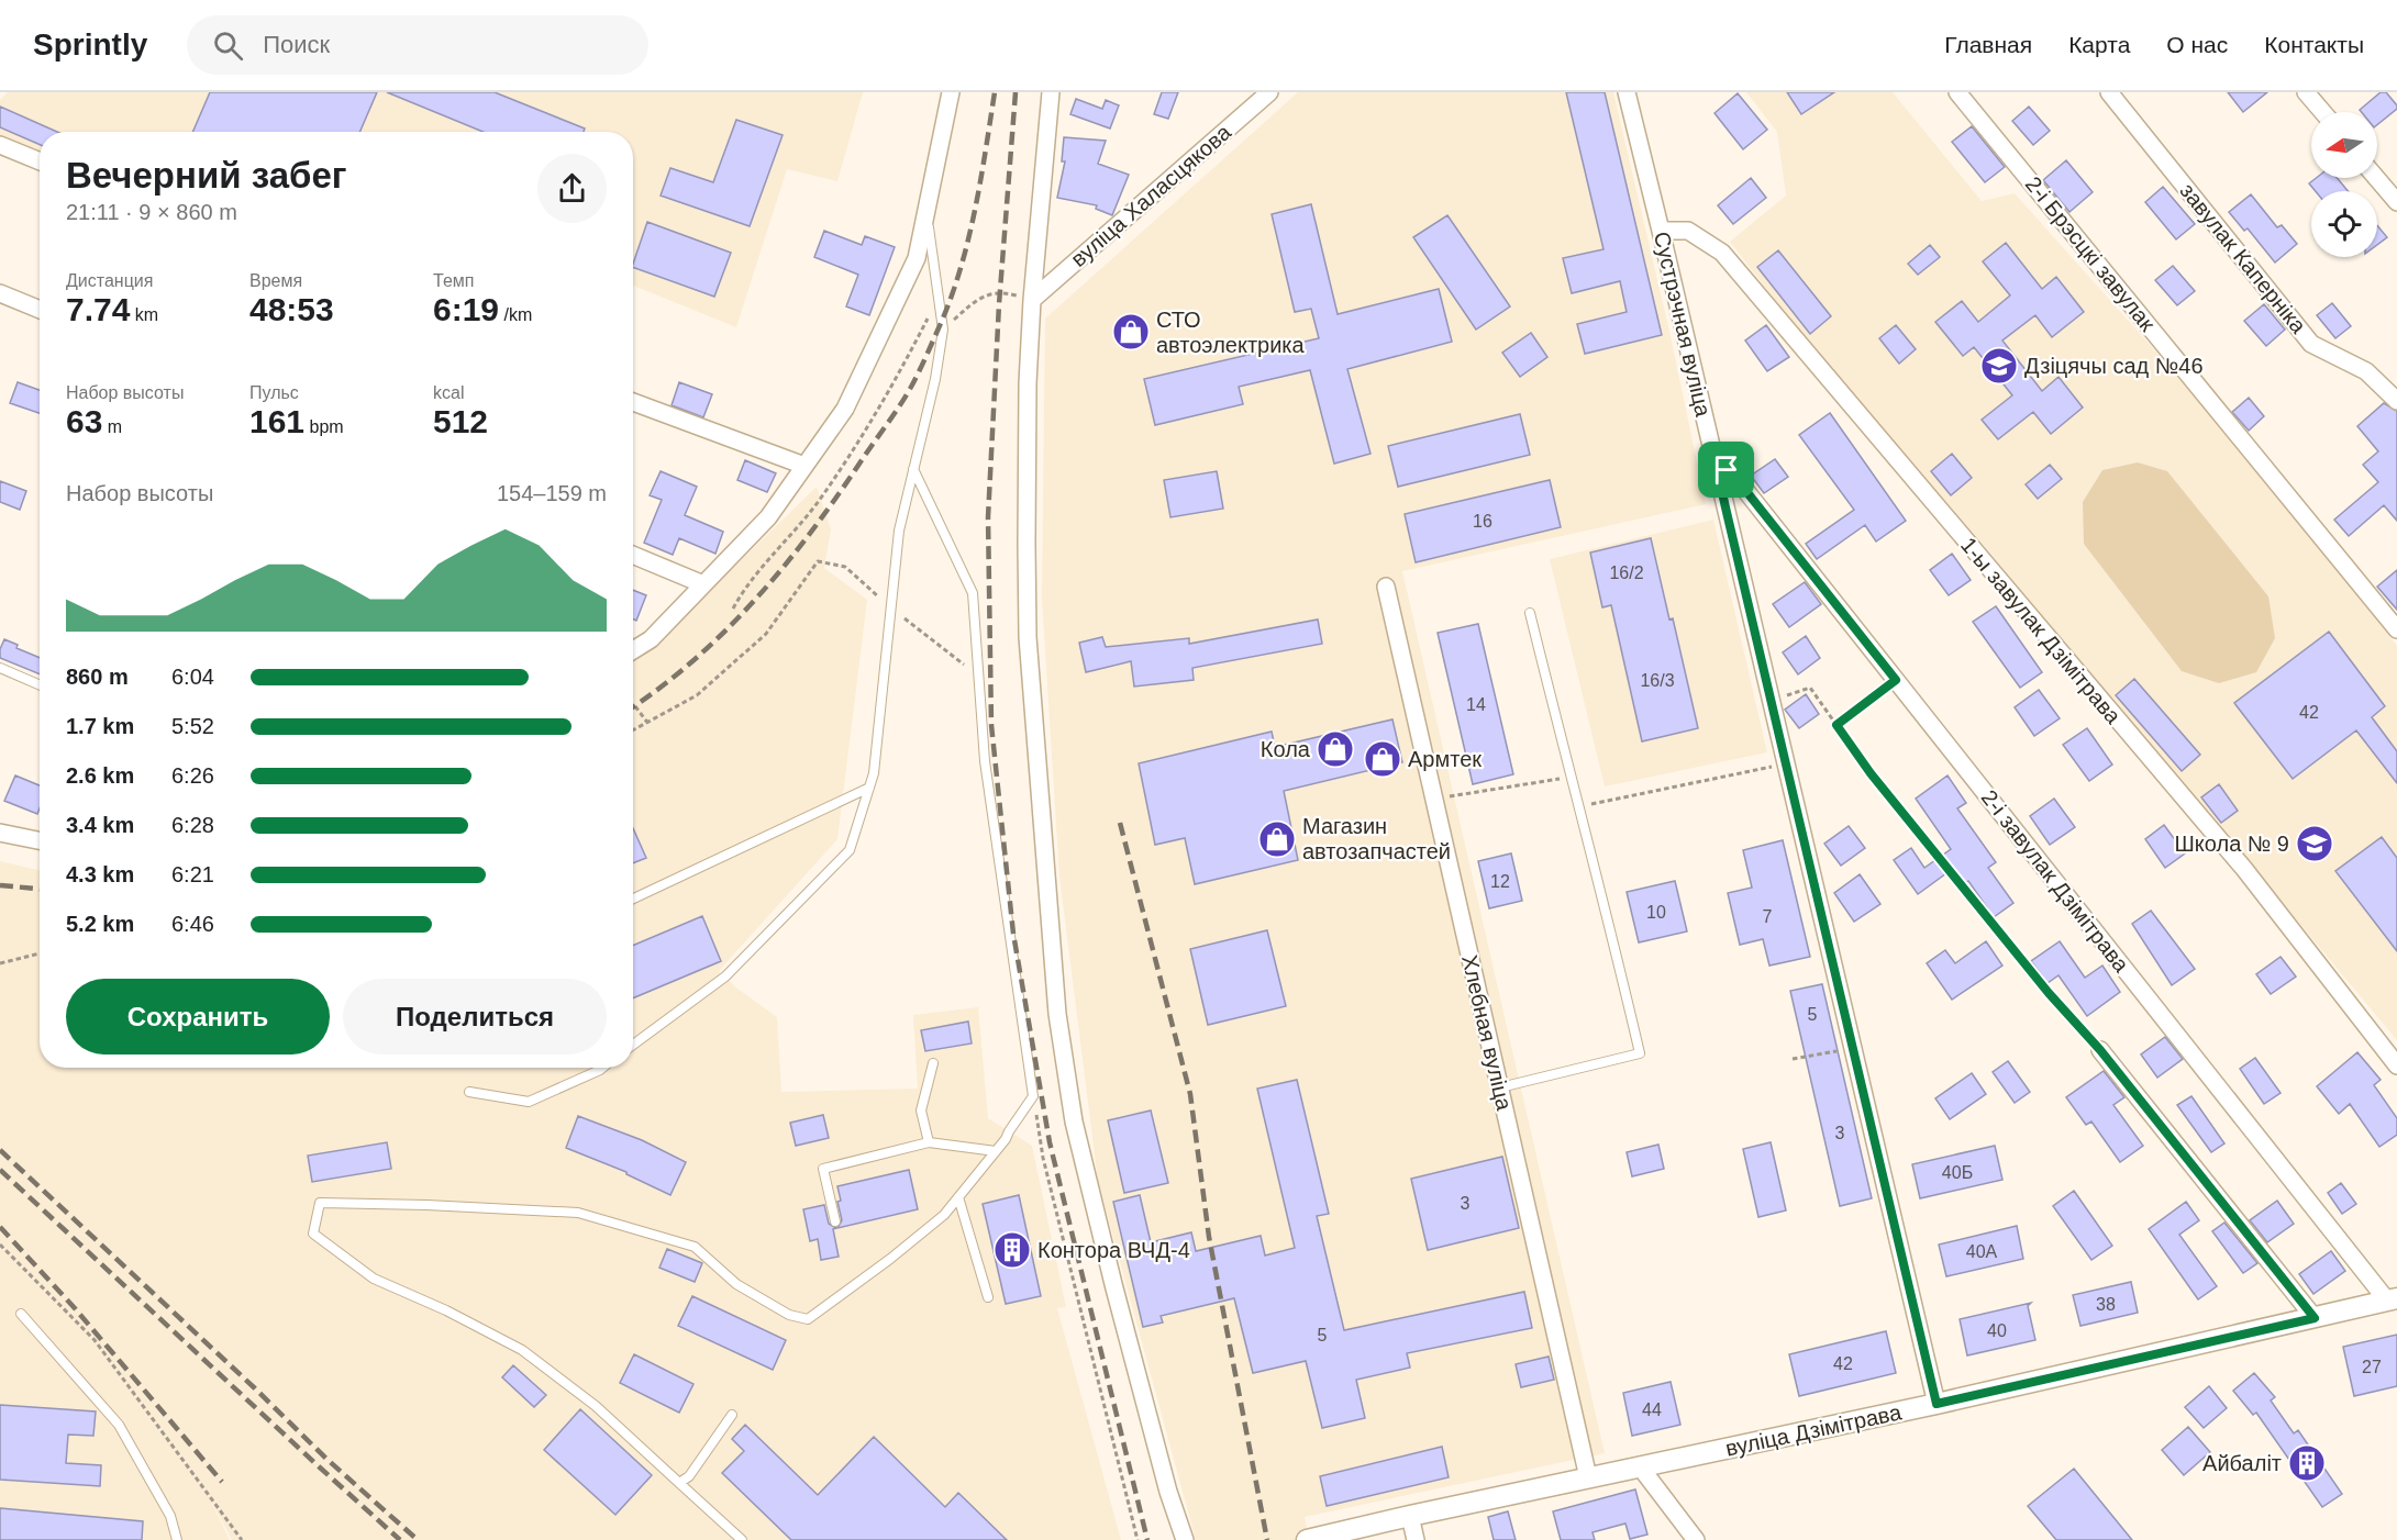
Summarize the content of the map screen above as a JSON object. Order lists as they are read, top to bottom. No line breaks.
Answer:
{"streets":{"street":["вуліца Халасцякова","2-і Брэсцкі завулак","завулак Каперніка","Сустрэчная вуліца","1-ы завулак Дзімітрава","2-і завулак Дзімітрава","Хлебная вуліца","вуліца Дзімітрава"]},"crossings":[["Сустрэчная вуліца","1-ы завулак Дзімітрава"],["Сустрэчная вуліца","2-і завулак Дзімітрава"],["Сустрэчная вуліца","вуліца Дзімітрава"],["2-і завулак Дзімітрава","вуліца Дзімітрава"],["Хлебная вуліца","вуліца Дзімітрава"]],"places":{"shop":["СТО автоэлектрика","Кола","Армтек","Магазин автозапчастей"],"school or university":["Дзіцячы сад №46","Школа № 9"],"building":["Контора ВЧД-4","Айбаліт"]},"house_numbers":["16","16/2","16/3","14","42","12","10","7","5","3","40Б","3","40А","38","40","5","42","27","44"],"north":"left","page":{"header":"Sprintly","search":"Поиск","nav":["Главная","Карта","О нас","Контакты"],"heading":["Вечерний забег","21:11 · 9 × 860 m"],"stats":[["Дистанция","7.74 km"],["Время","48:53"],["Темп","6:19 /km"],["Набор высоты","63 m"],["Пульс","161 bpm"],["kcal","512"]],"chart":["Набор высоты","154–159 m"],"list":[{"name":"860 m","note":"6:04"},{"name":"1.7 km","note":"5:52"},{"name":"2.6 km","note":"6:26"},{"name":"3.4 km","note":"6:28"},{"name":"4.3 km","note":"6:21"},{"name":"5.2 km","note":"6:46"}],"buttons":["Сохранить","Поделиться"]}}
